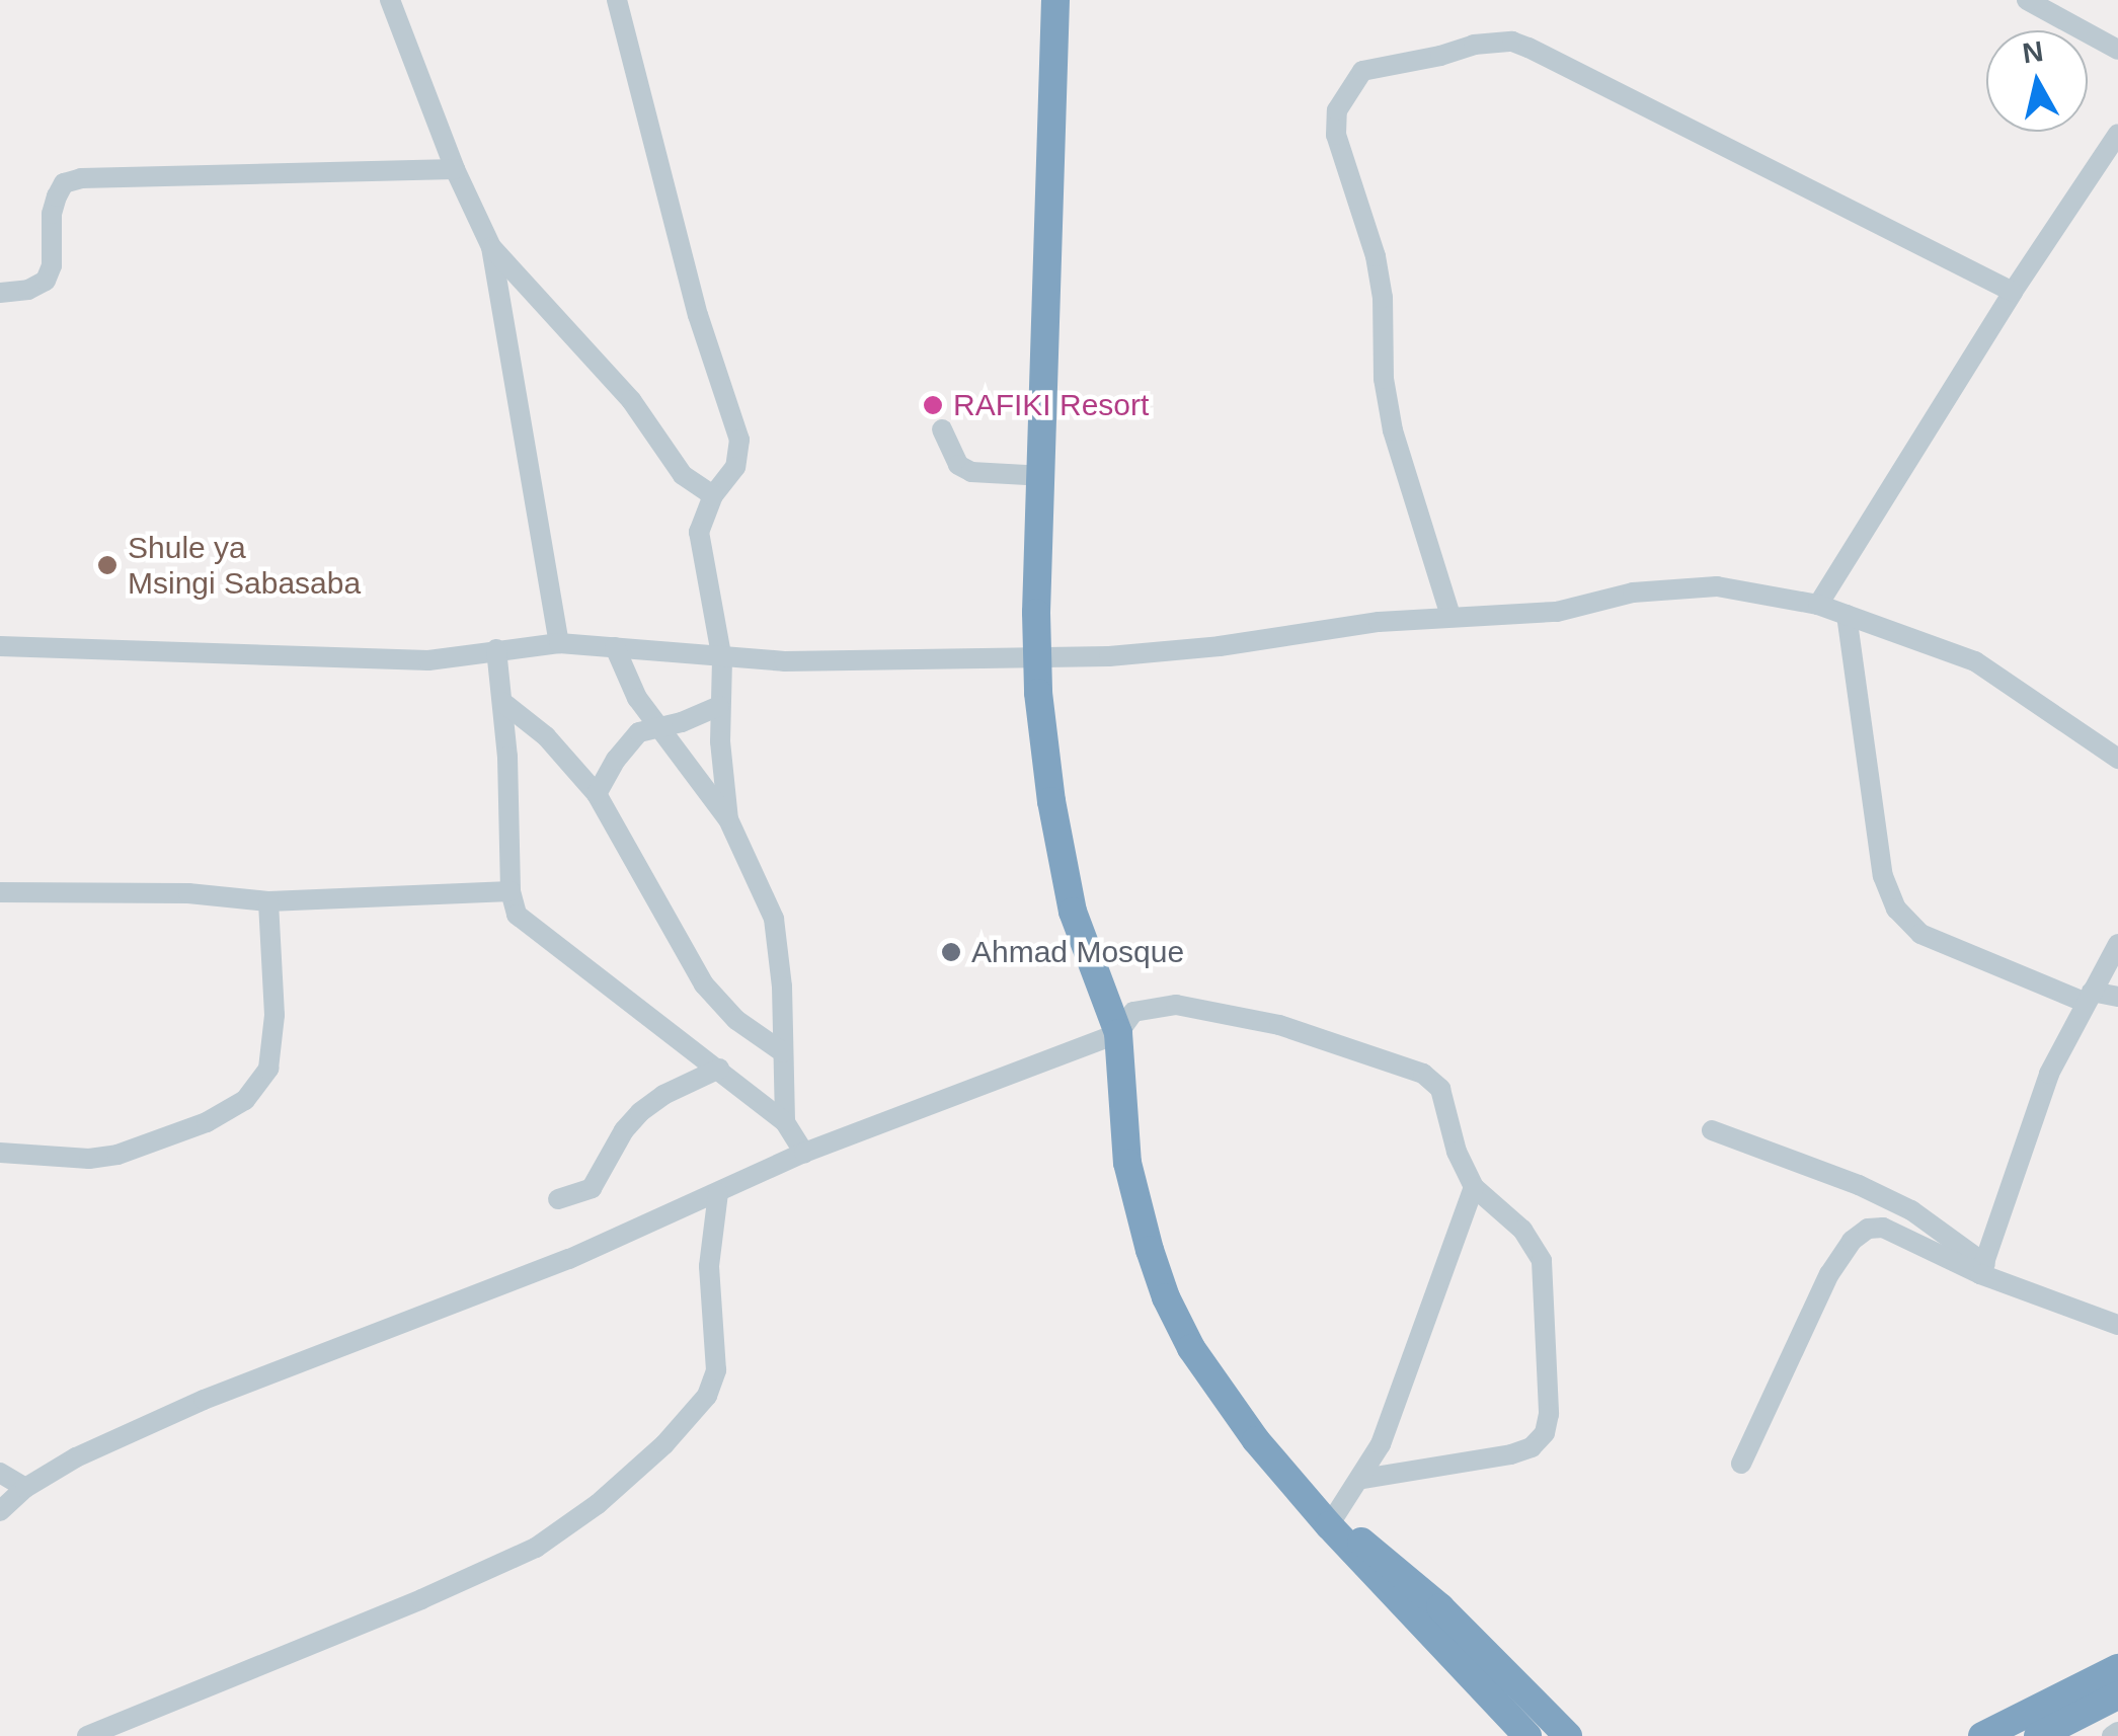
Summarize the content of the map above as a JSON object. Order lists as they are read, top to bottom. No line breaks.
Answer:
{"places":["RAFIKI Resort","Shule ya Msingi Sabasaba","Ahmad Mosque"],"north":"top"}
